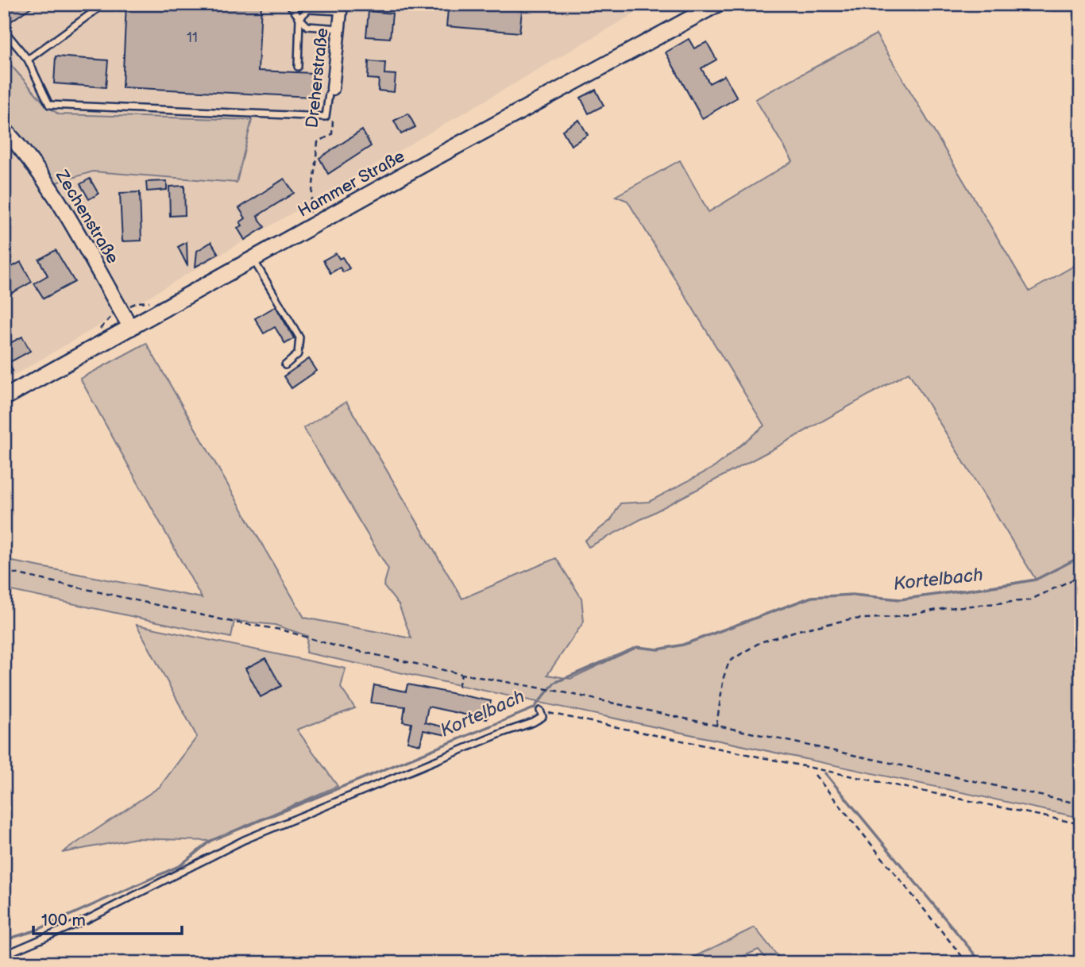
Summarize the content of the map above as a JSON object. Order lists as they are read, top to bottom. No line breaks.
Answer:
{"streets":{"main road":["Hammer Straße"],"street":["Dreherstraße","Zechenstraße"]},"crossings":[["Hammer Straße","Zechenstraße"]],"water":["Kortelbach"],"house_numbers":["11"],"scale_bar":"100 m"}
